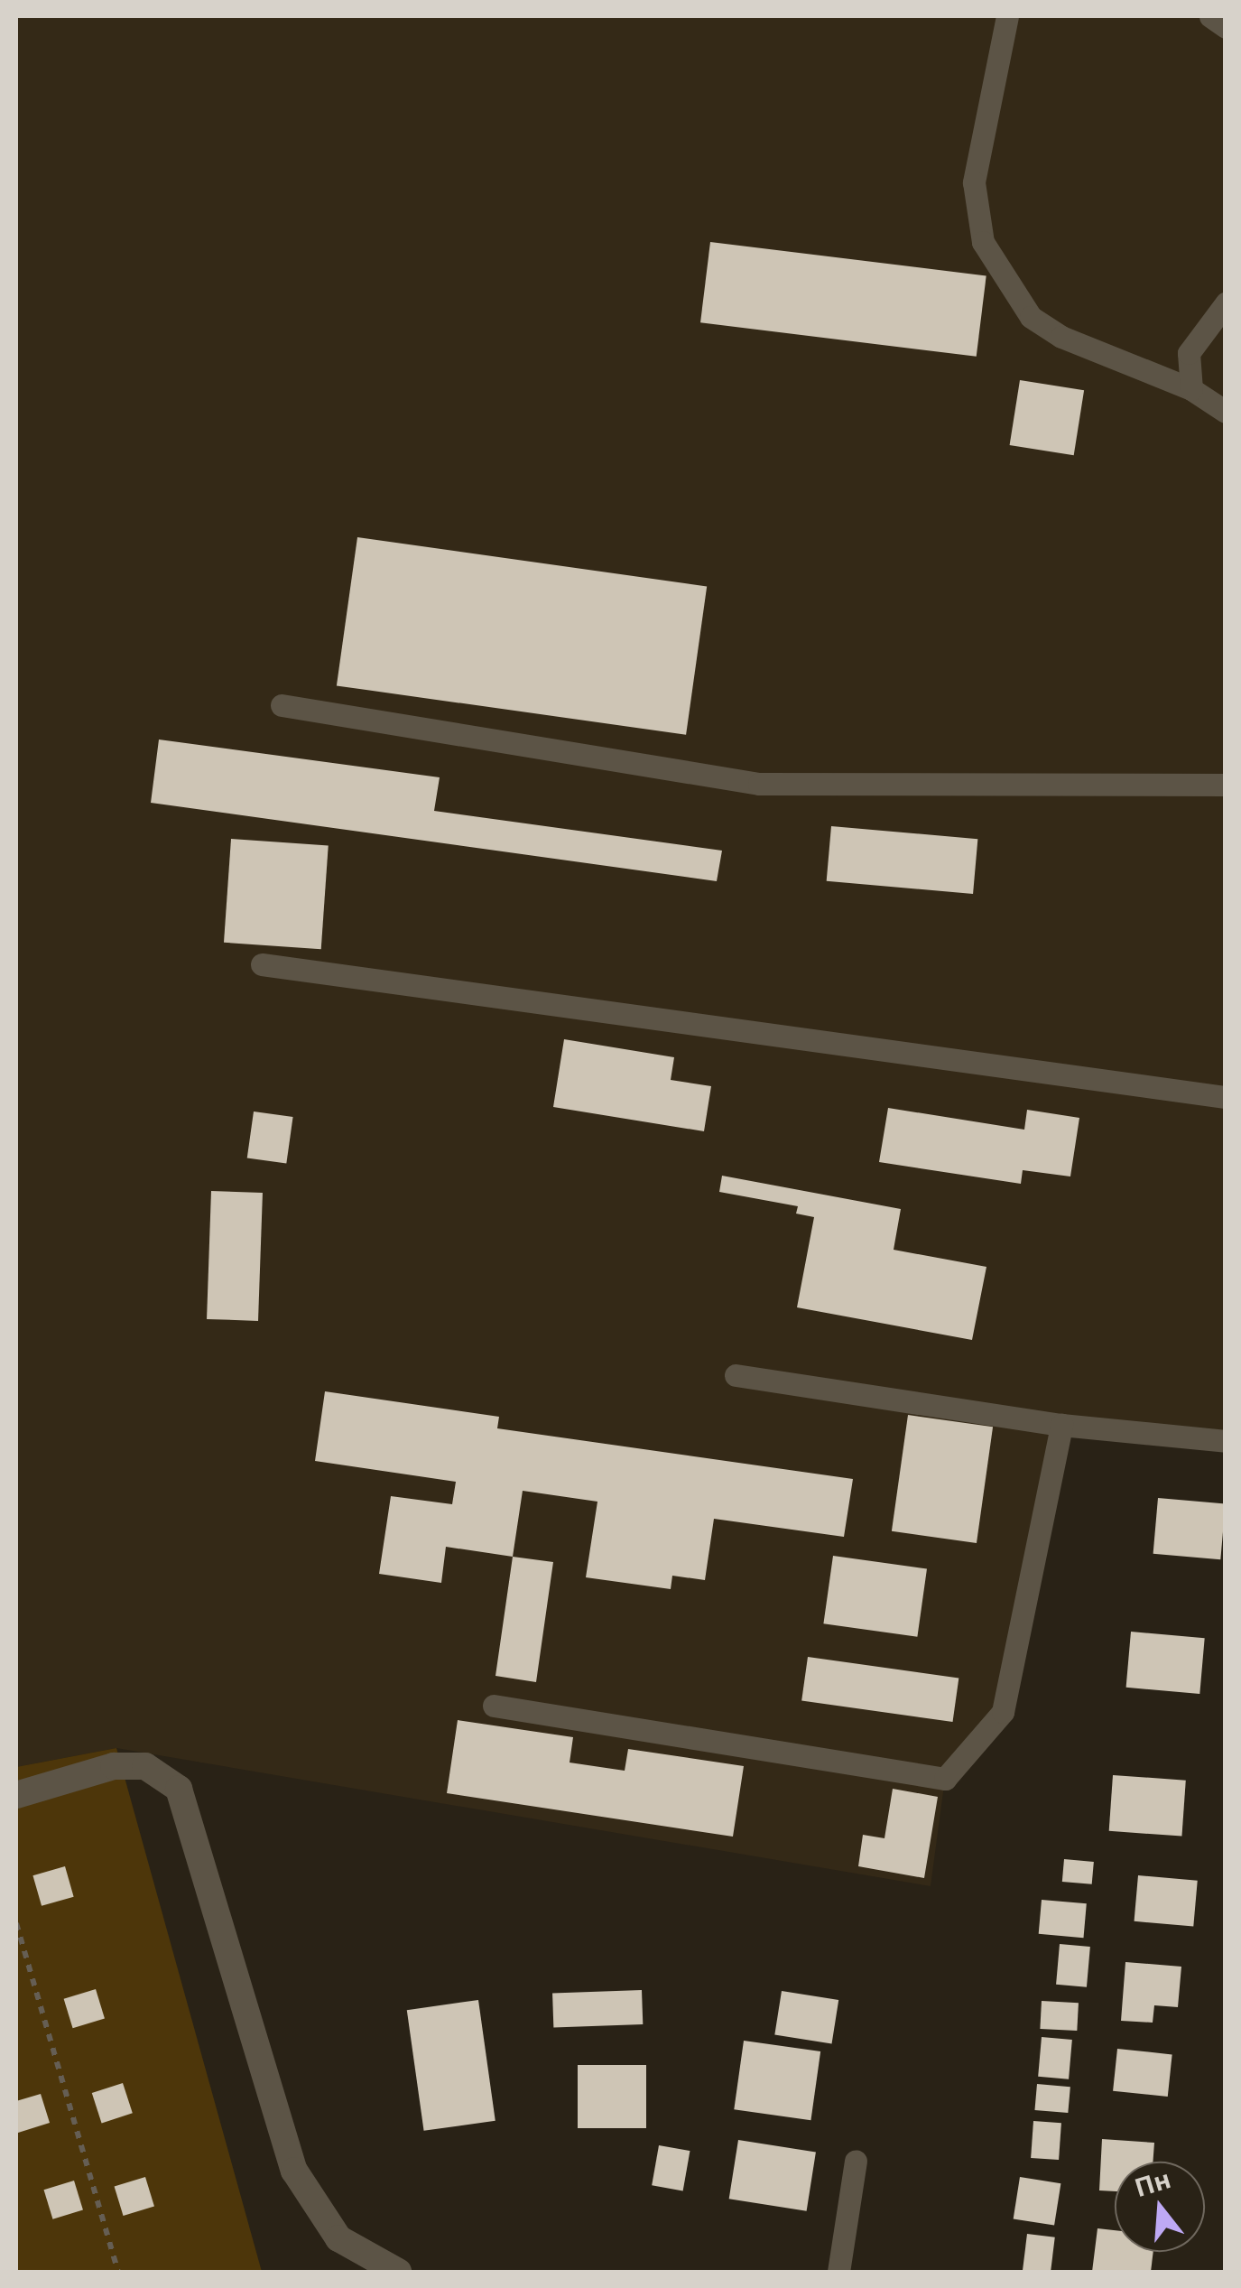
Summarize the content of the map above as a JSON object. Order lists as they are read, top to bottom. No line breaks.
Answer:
{"north":"top"}
